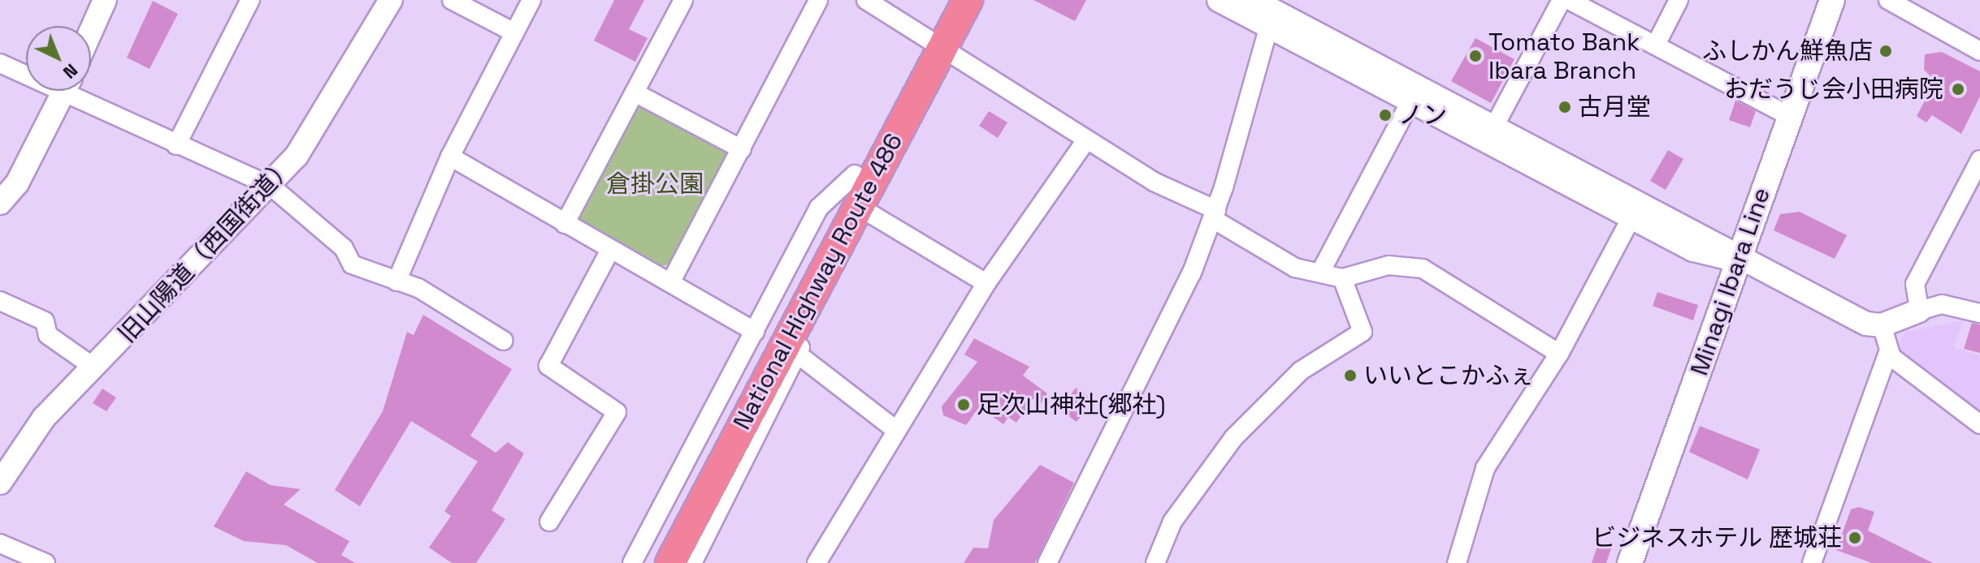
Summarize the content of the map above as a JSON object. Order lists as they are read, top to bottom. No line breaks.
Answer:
{"streets":{"highway":["National Highway Route 486"],"main road":["Minagi Ibara Line"],"street":["旧山陽道（西国街道）"]},"parks":["倉掛公園"],"places":["ふしかん鮮魚店","Tomato Bank Ibara Branch","おだうじ会小田病院","古月堂","ノン","いいとこかふぇ","足次山神社(郷社)","ビジネスホテル 歴城荘"],"north":"bottom right"}
